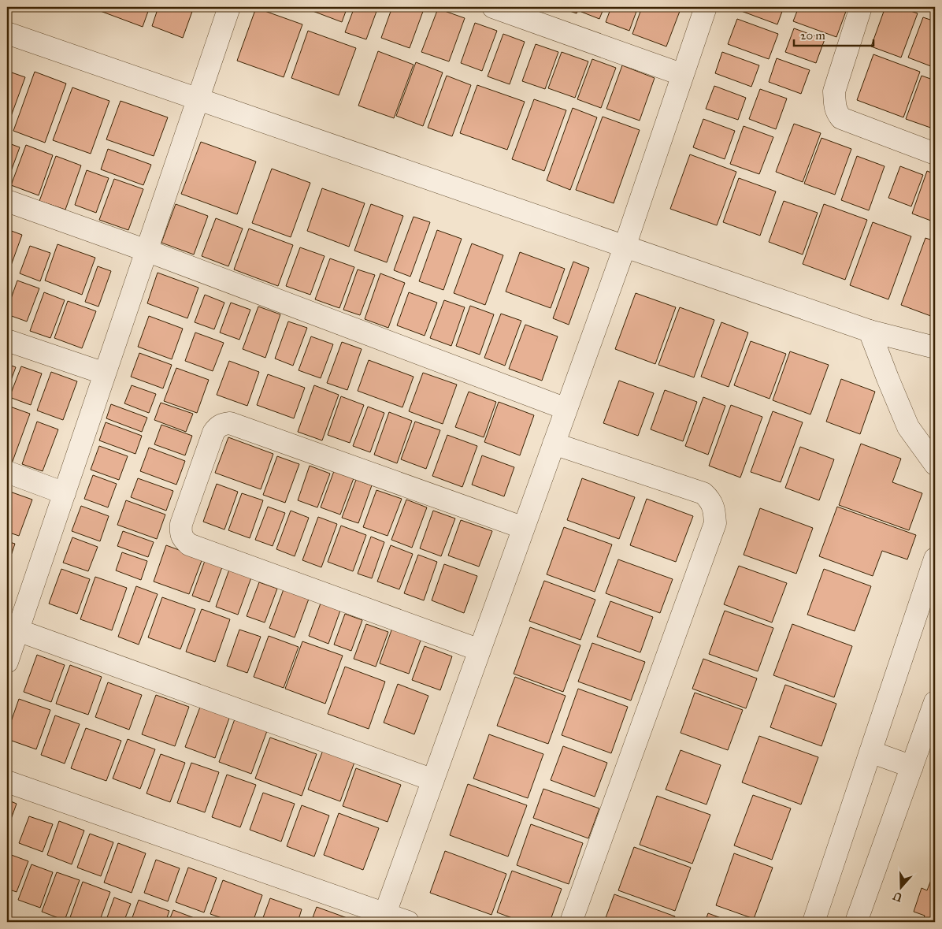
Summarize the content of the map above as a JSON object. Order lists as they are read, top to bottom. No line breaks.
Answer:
{"scale_bar":"20 m","north":"bottom"}
